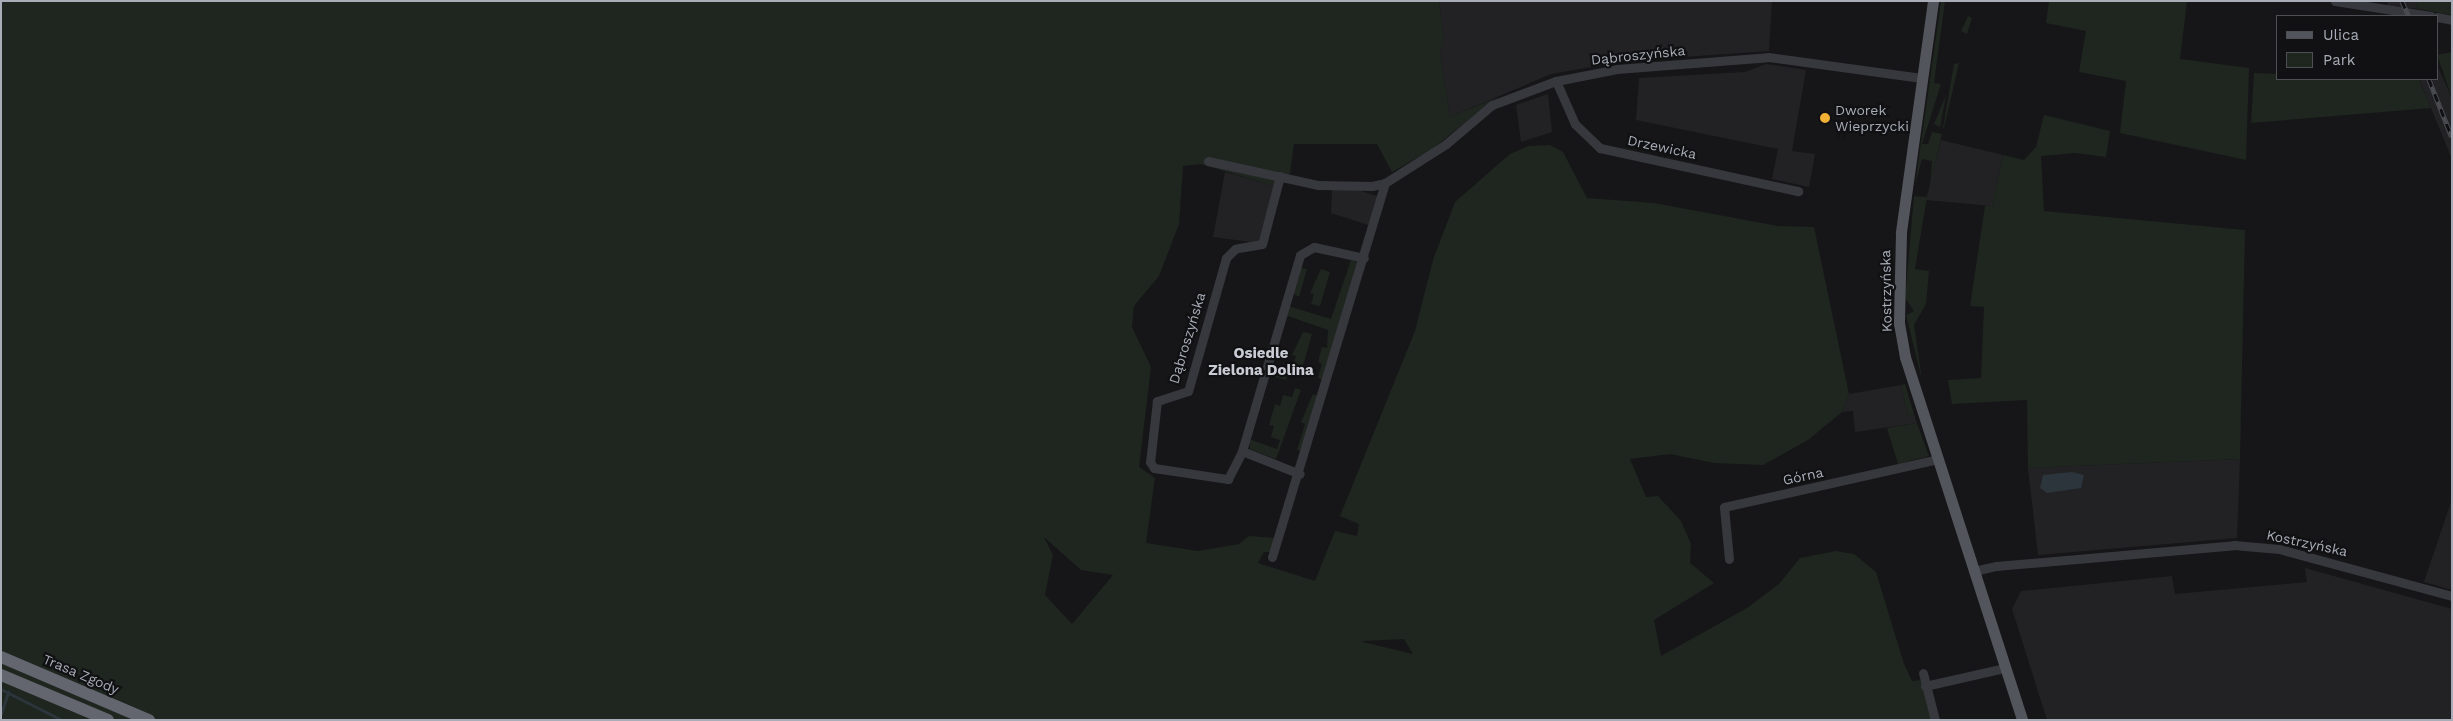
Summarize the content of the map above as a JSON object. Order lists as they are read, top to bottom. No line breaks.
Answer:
{"streets":{"highway":["Trasa Zgody"],"main road":["Kostrzyńska"],"street":["Dąbroszyńska","Drzewicka","Górna"]},"crossings":[["Dąbroszyńska","Drzewicka"],["Dąbroszyńska","Kostrzyńska"],["Kostrzyńska","Górna"]],"districts":["Osiedle Zielona Dolina"],"places":["Dworek Wieprzycki"],"legend":["Ulica","Park"]}
